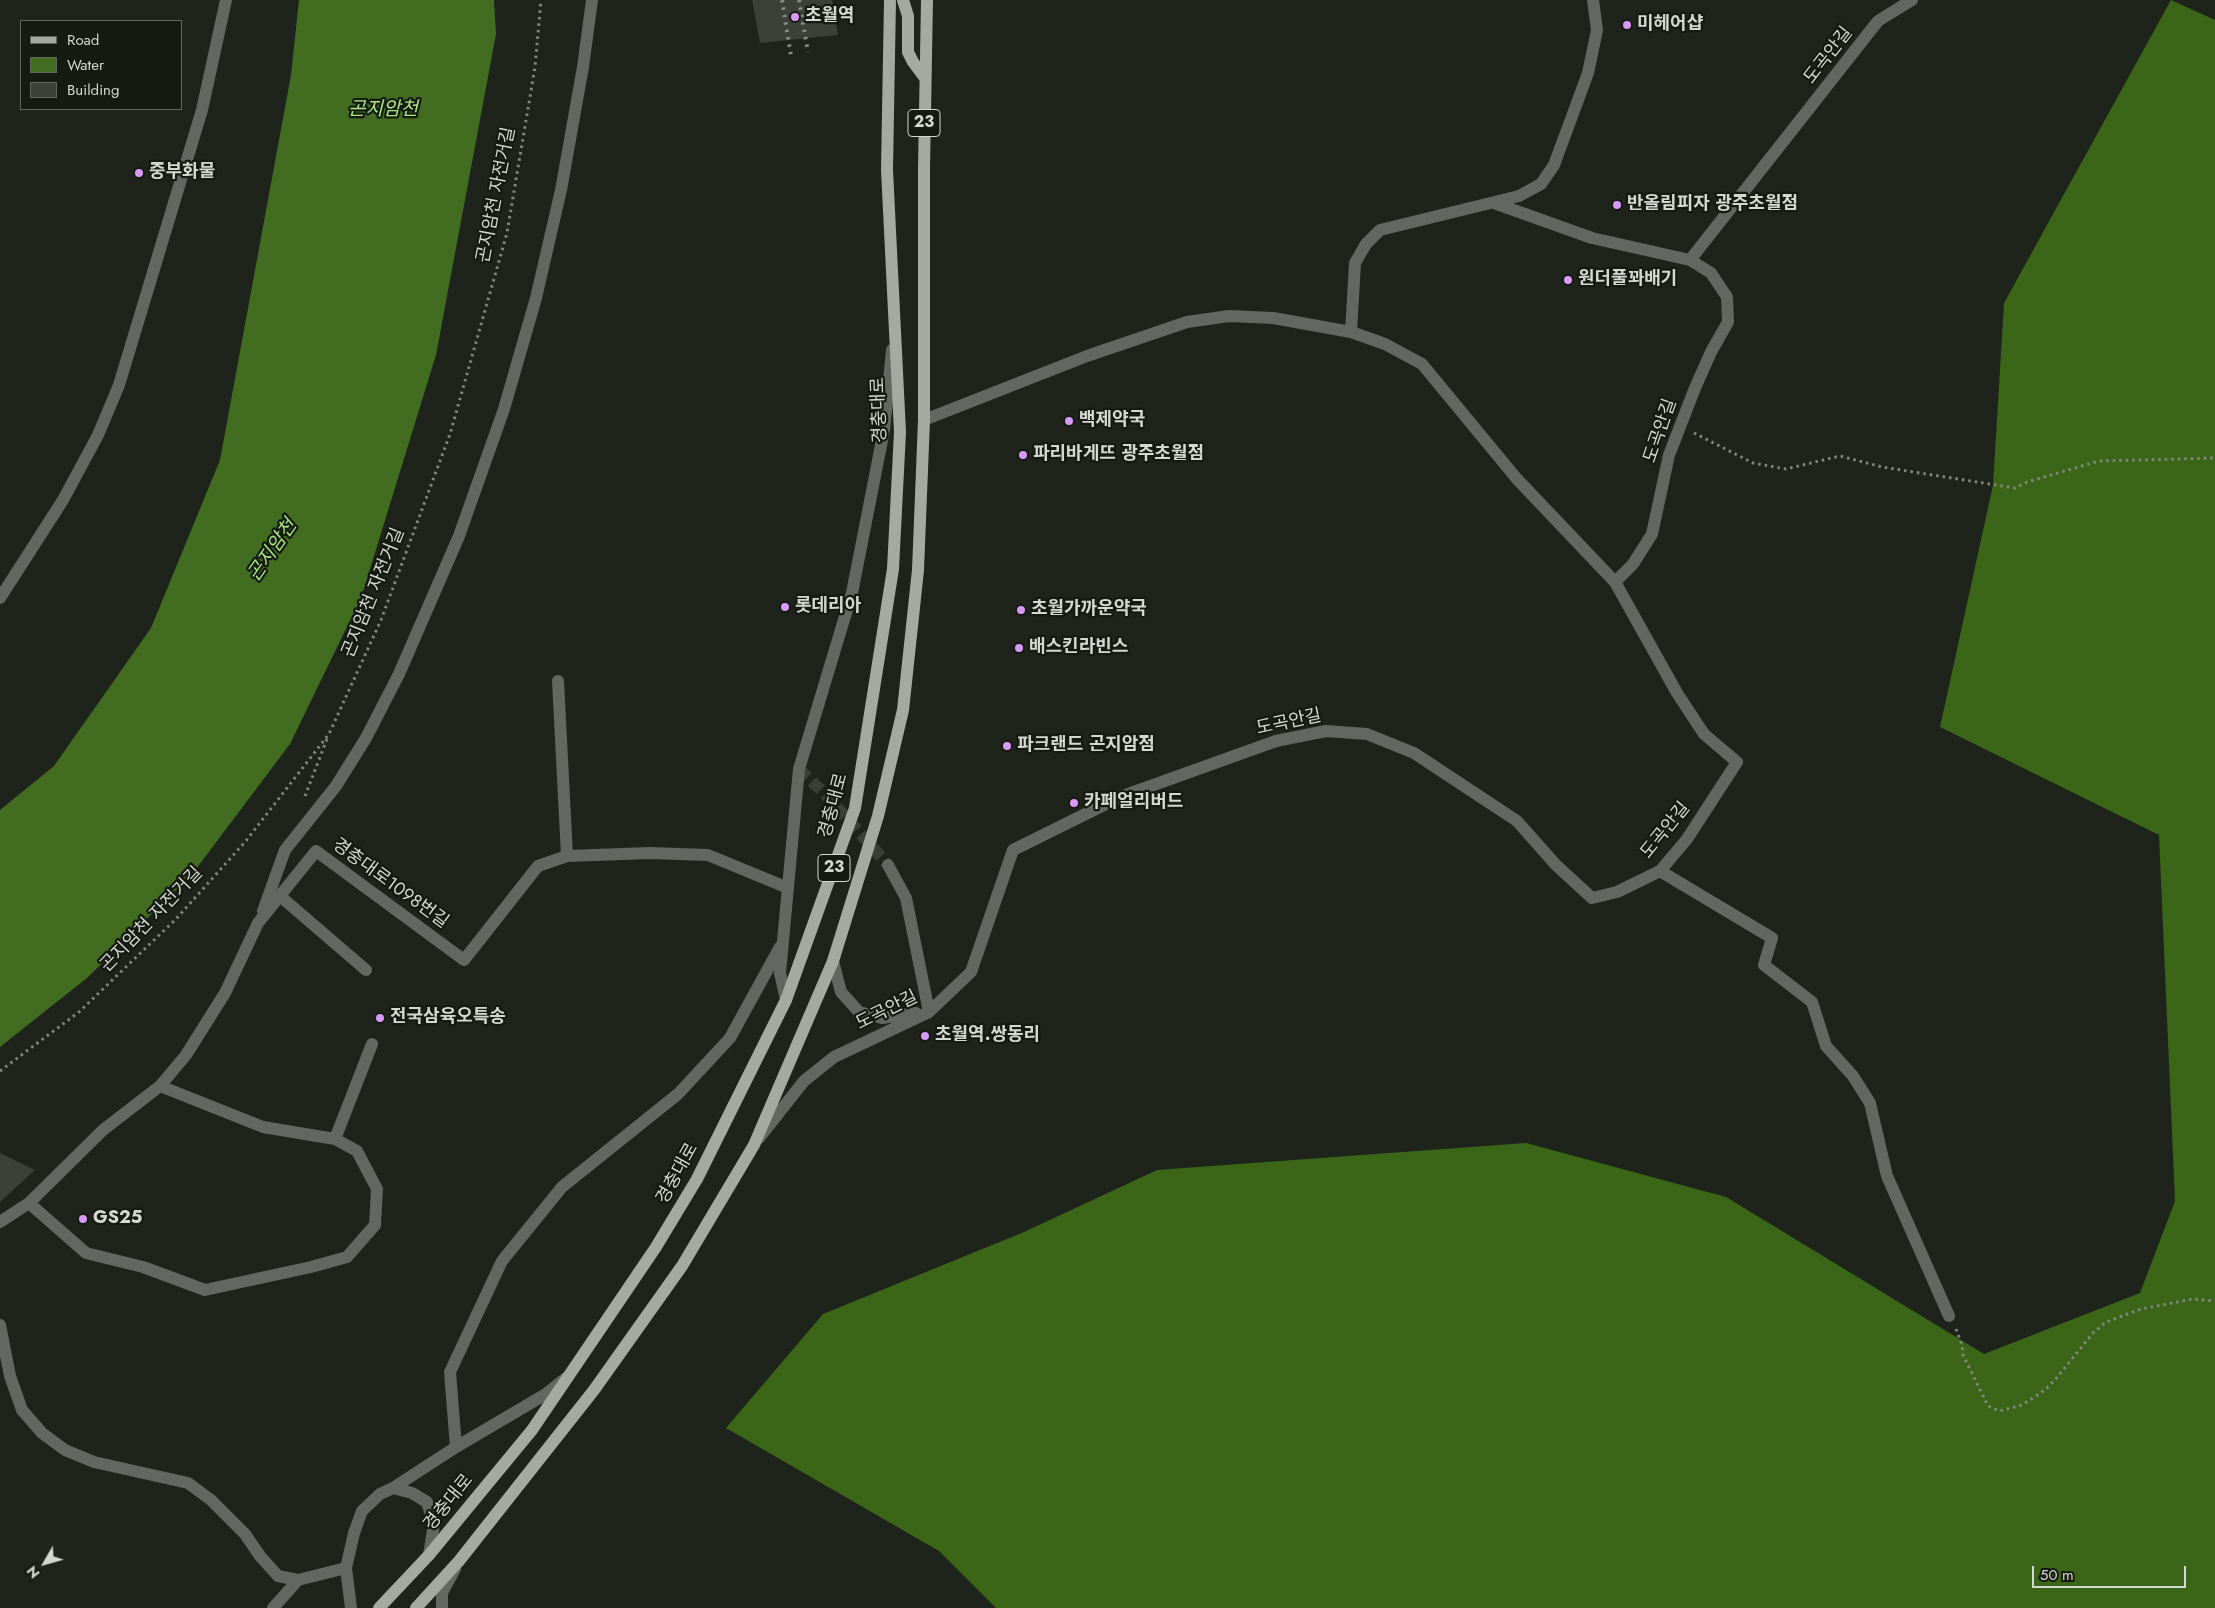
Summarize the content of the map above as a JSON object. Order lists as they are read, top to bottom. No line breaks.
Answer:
{"streets":{"main road":["23","경충대로"],"street":["도곡안길","경충대로1098번길"],"path":["곤지암천 자전거길"]},"crossings":[["도곡안길","23"]],"water":["곤지암천"],"places":["초월역","미헤어샵","중부화물","반올림피자 광주초월점","원더풀꽈배기","백제약국","파리바게뜨 광주초월점","롯데리아","초월가까운약국","배스킨라빈스","파크랜드 곤지암점","카페얼리버드","전국삼육오특송","초월역.쌍동리","GS25"],"legend":["Road","Water","Building"],"scale_bar":"50 m","north":"bottom left"}
